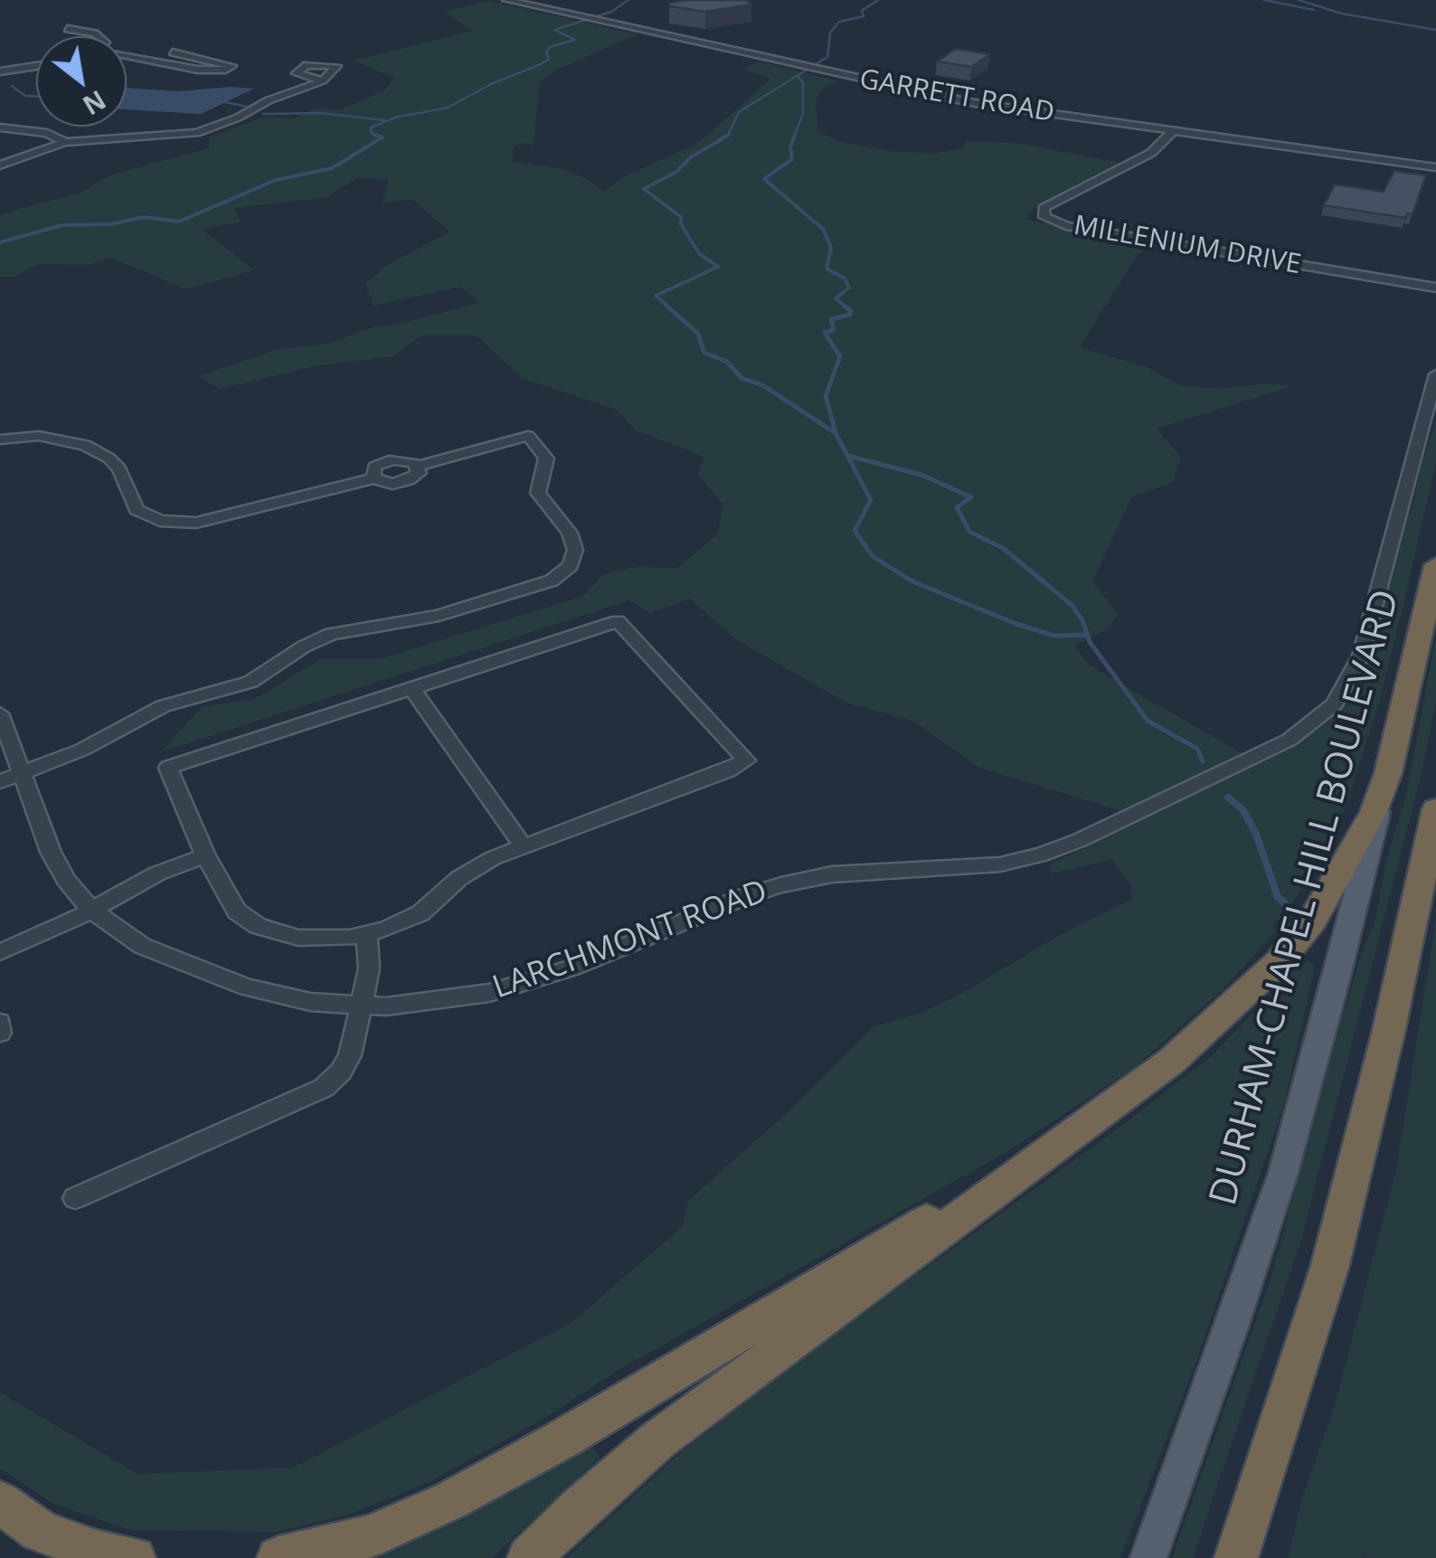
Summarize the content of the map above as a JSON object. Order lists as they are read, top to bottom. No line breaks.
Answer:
{"streets":{"highway":["DURHAM-CHAPEL HILL BOULEVARD"],"street":["GARRETT ROAD","MILLENIUM DRIVE","LARCHMONT ROAD"]},"crossings":[["GARRETT ROAD","MILLENIUM DRIVE"]],"north":"bottom right"}
